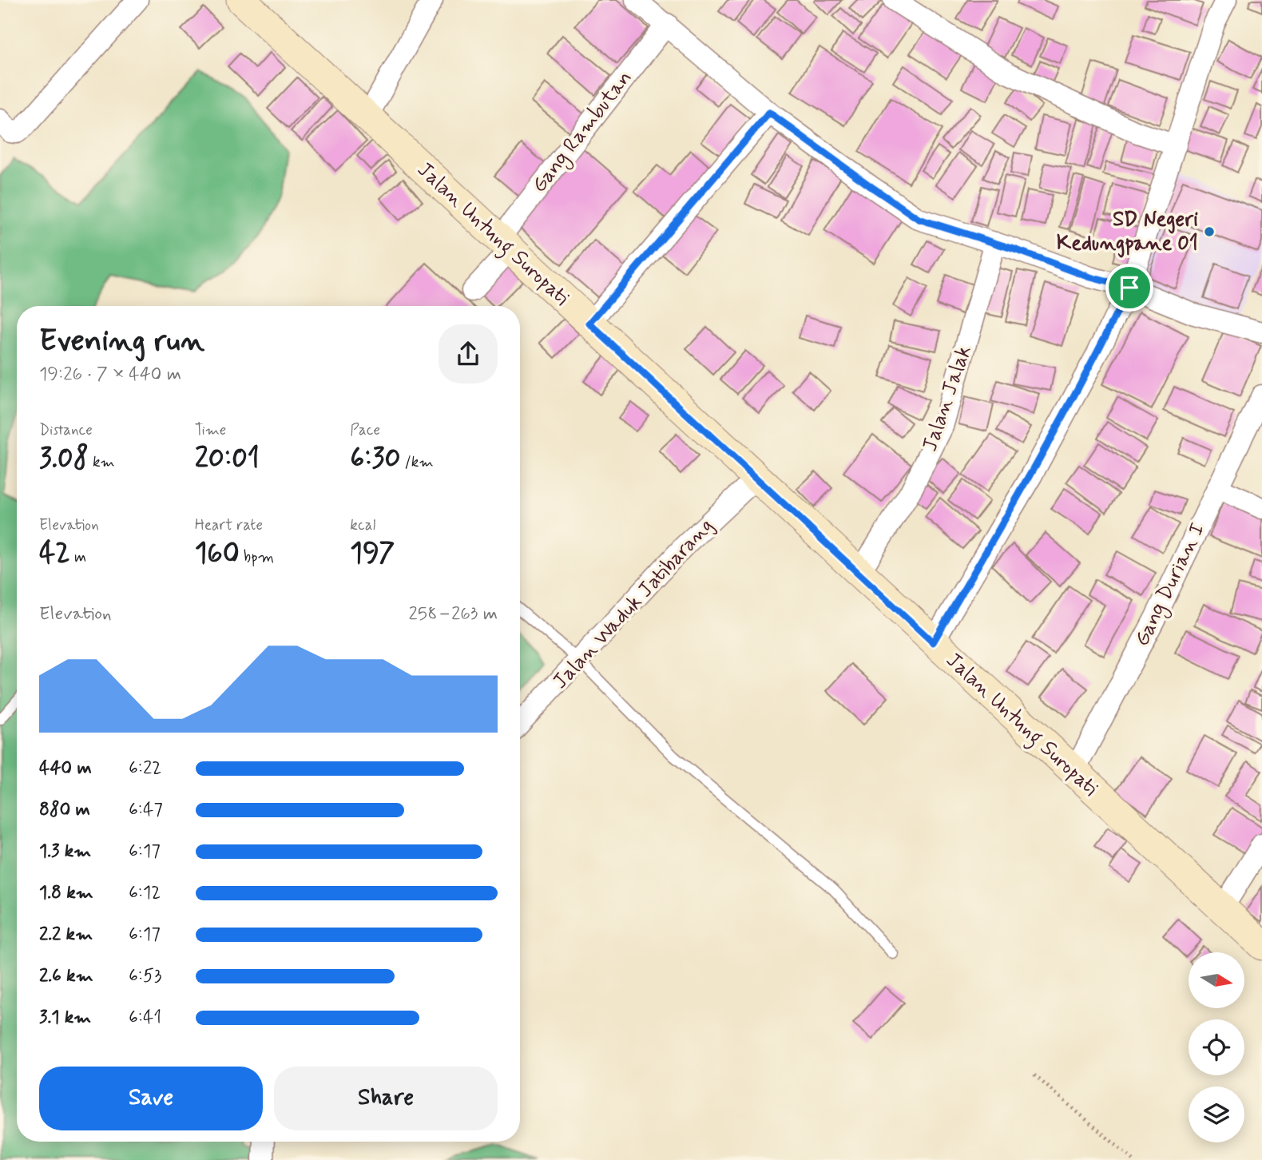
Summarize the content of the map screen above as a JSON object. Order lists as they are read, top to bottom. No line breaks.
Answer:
{"streets":{"main road":["Jalan Untung Suropati"],"street":["Gang Rambutan","Jalan Jalak","Gang Durian I","Jalan Waduk Jatibarang"]},"crossings":[["Gang Rambutan","Jalan Untung Suropati"],["Jalan Untung Suropati","Jalan Jalak"],["Jalan Untung Suropati","Gang Durian I"],["Jalan Untung Suropati","Jalan Waduk Jatibarang"]],"places":["SD Negeri Kedungpane 01"],"north":"right","page":{"heading":["Evening run","19:26 · 7 × 440 m"],"stats":[["Distance","3.08 km"],["Time","20:01"],["Pace","6:30 /km"],["Elevation","42 m"],["Heart rate","160 bpm"],["kcal","197"]],"chart":["Elevation","258–263 m"],"list":[{"name":"440 m","note":"6:22"},{"name":"880 m","note":"6:47"},{"name":"1.3 km","note":"6:17"},{"name":"1.8 km","note":"6:12"},{"name":"2.2 km","note":"6:17"},{"name":"2.6 km","note":"6:53"},{"name":"3.1 km","note":"6:41"}],"buttons":["Save","Share"]}}
